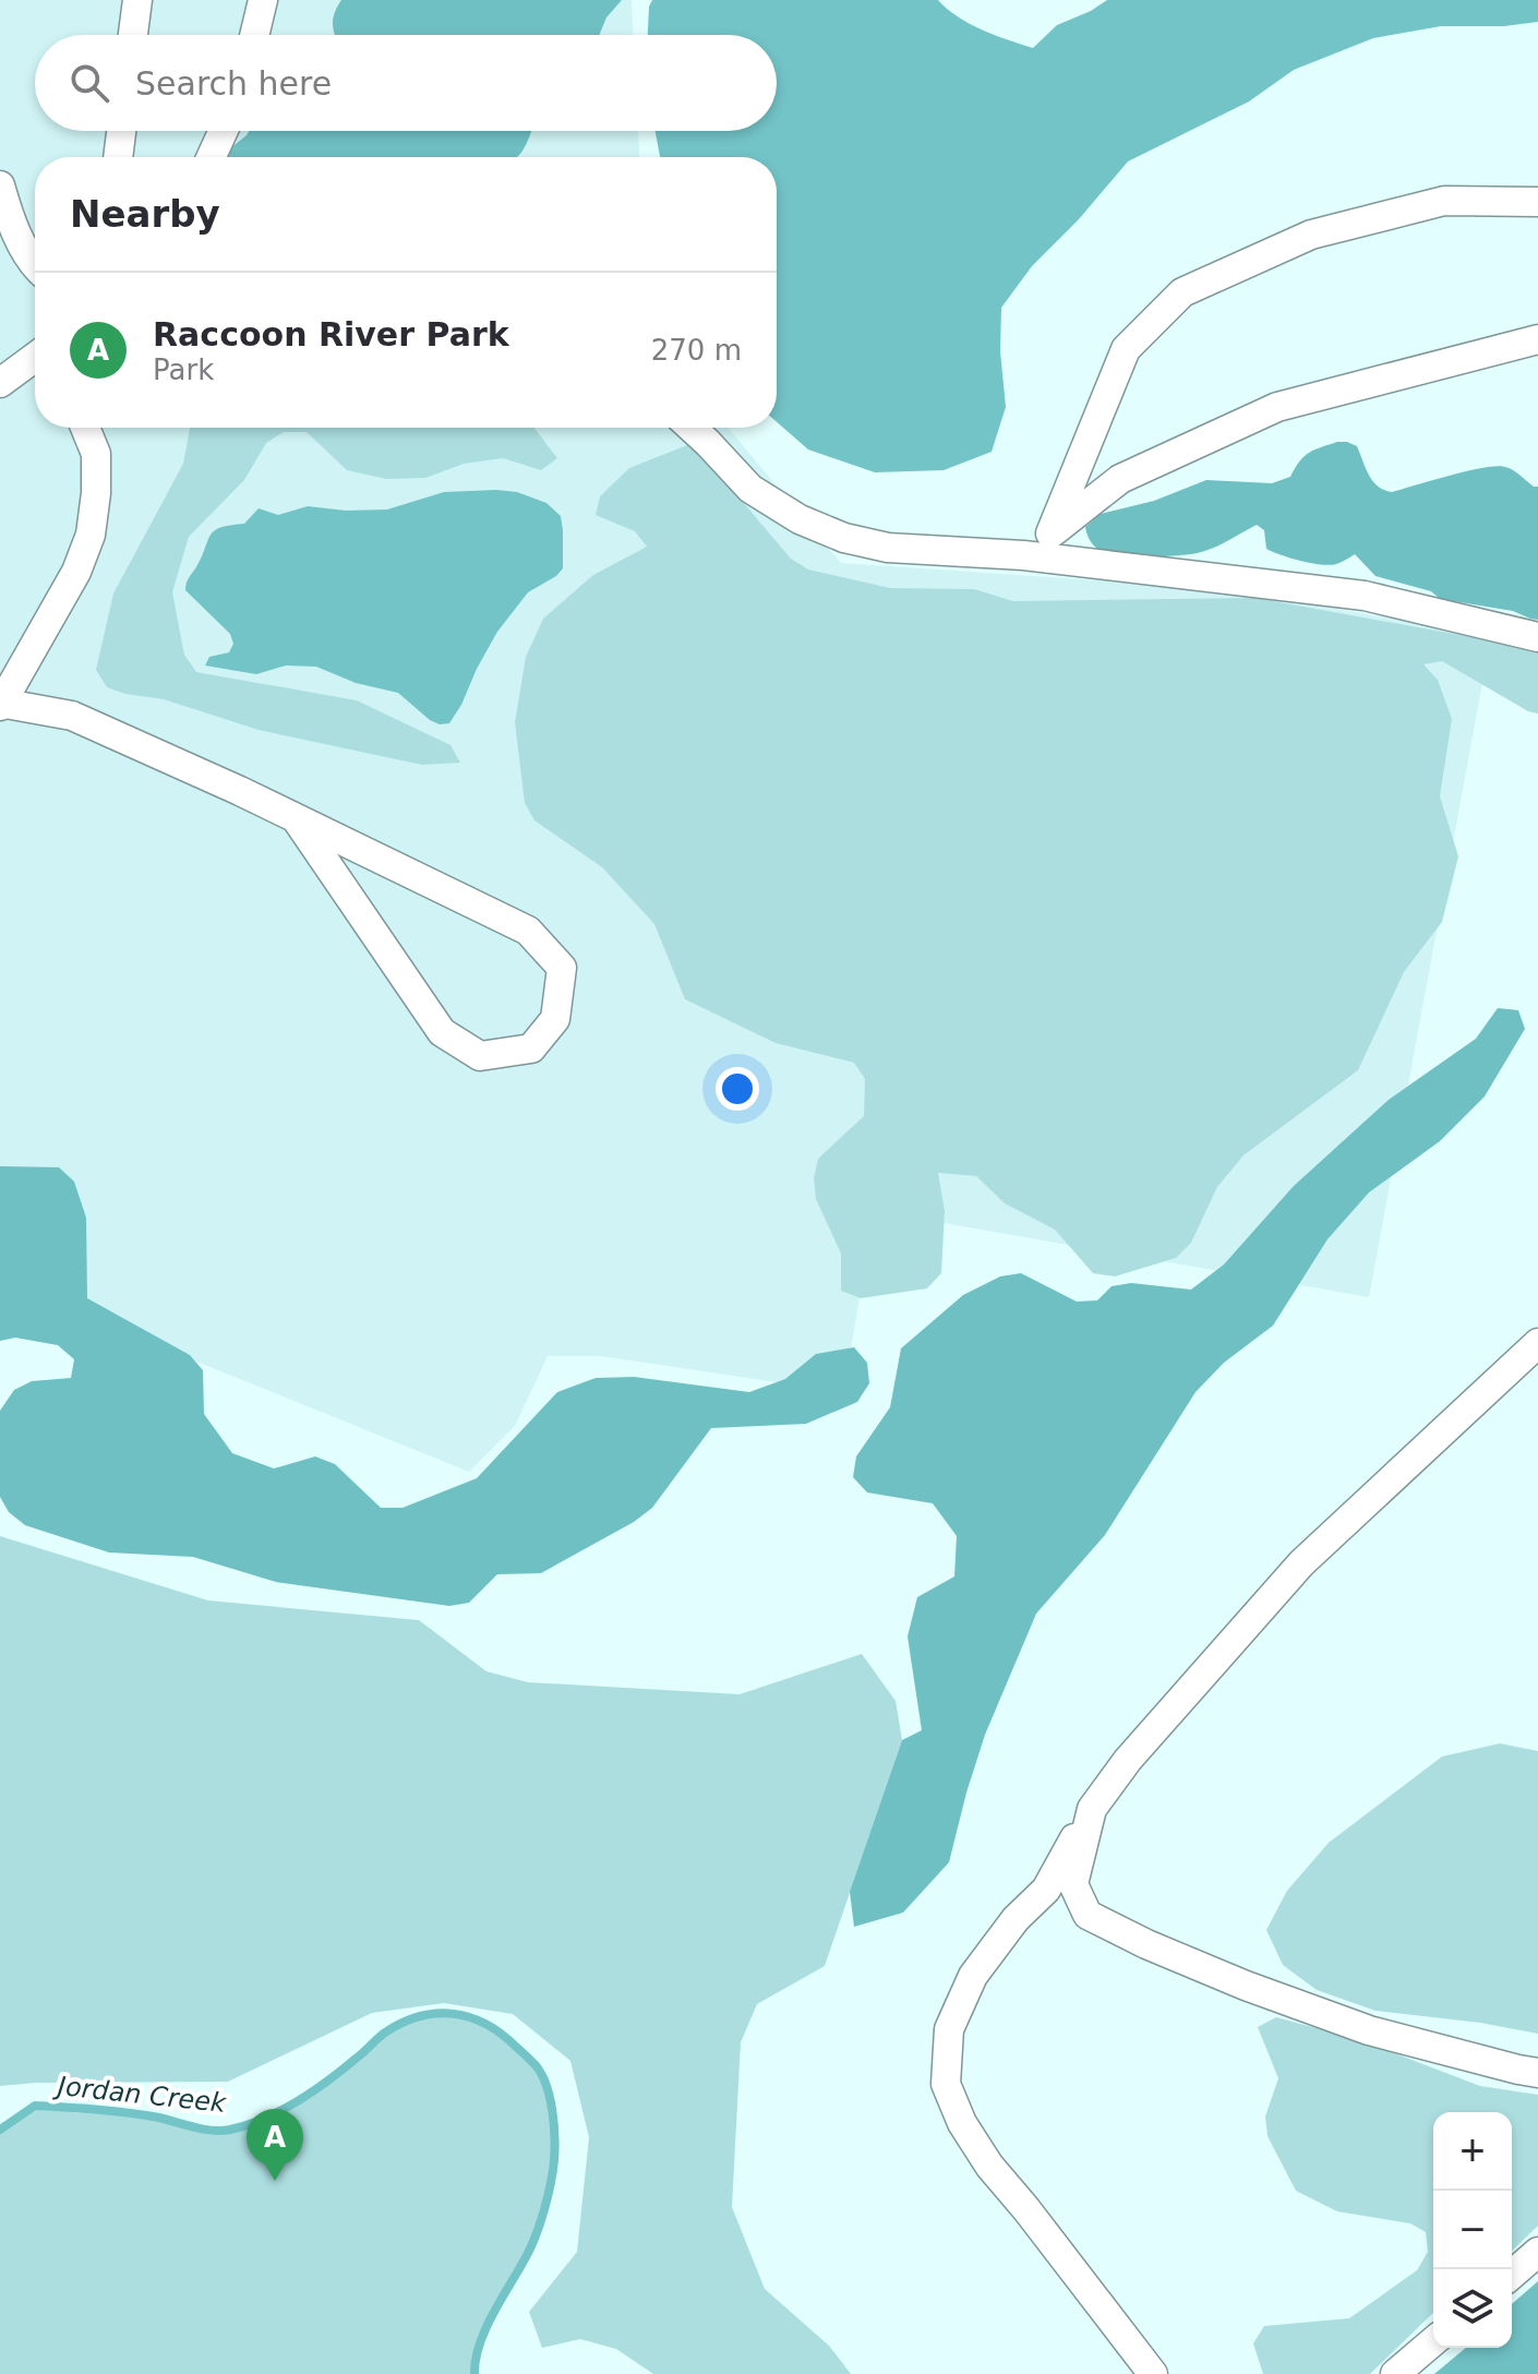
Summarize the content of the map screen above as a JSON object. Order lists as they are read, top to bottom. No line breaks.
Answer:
{"water":["Jordan Creek"],"page":{"search":"Search here","heading":"Nearby","list":[{"mark":"A","name":"Raccoon River Park","note":"Park","value":"270 m"}],"pins":"A","map_buttons":["+","−"]}}
